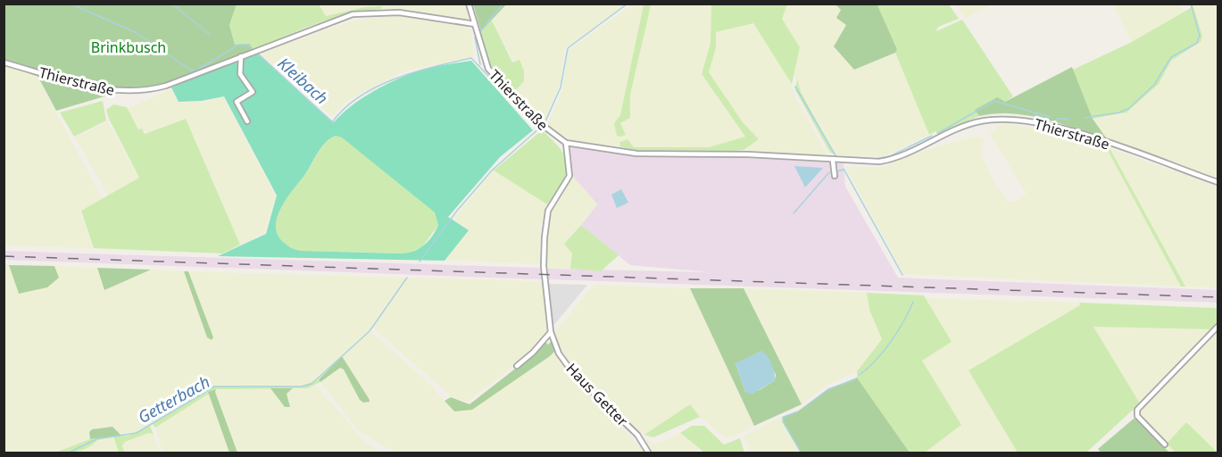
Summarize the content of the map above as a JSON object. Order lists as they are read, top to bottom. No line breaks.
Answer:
{"streets":{"street":["Thierstraße","Haus Getter"]},"crossings":[["Thierstraße","Haus Getter"]],"water":["Kleibach","Getterbach"],"parks":["Brinkbusch"]}
